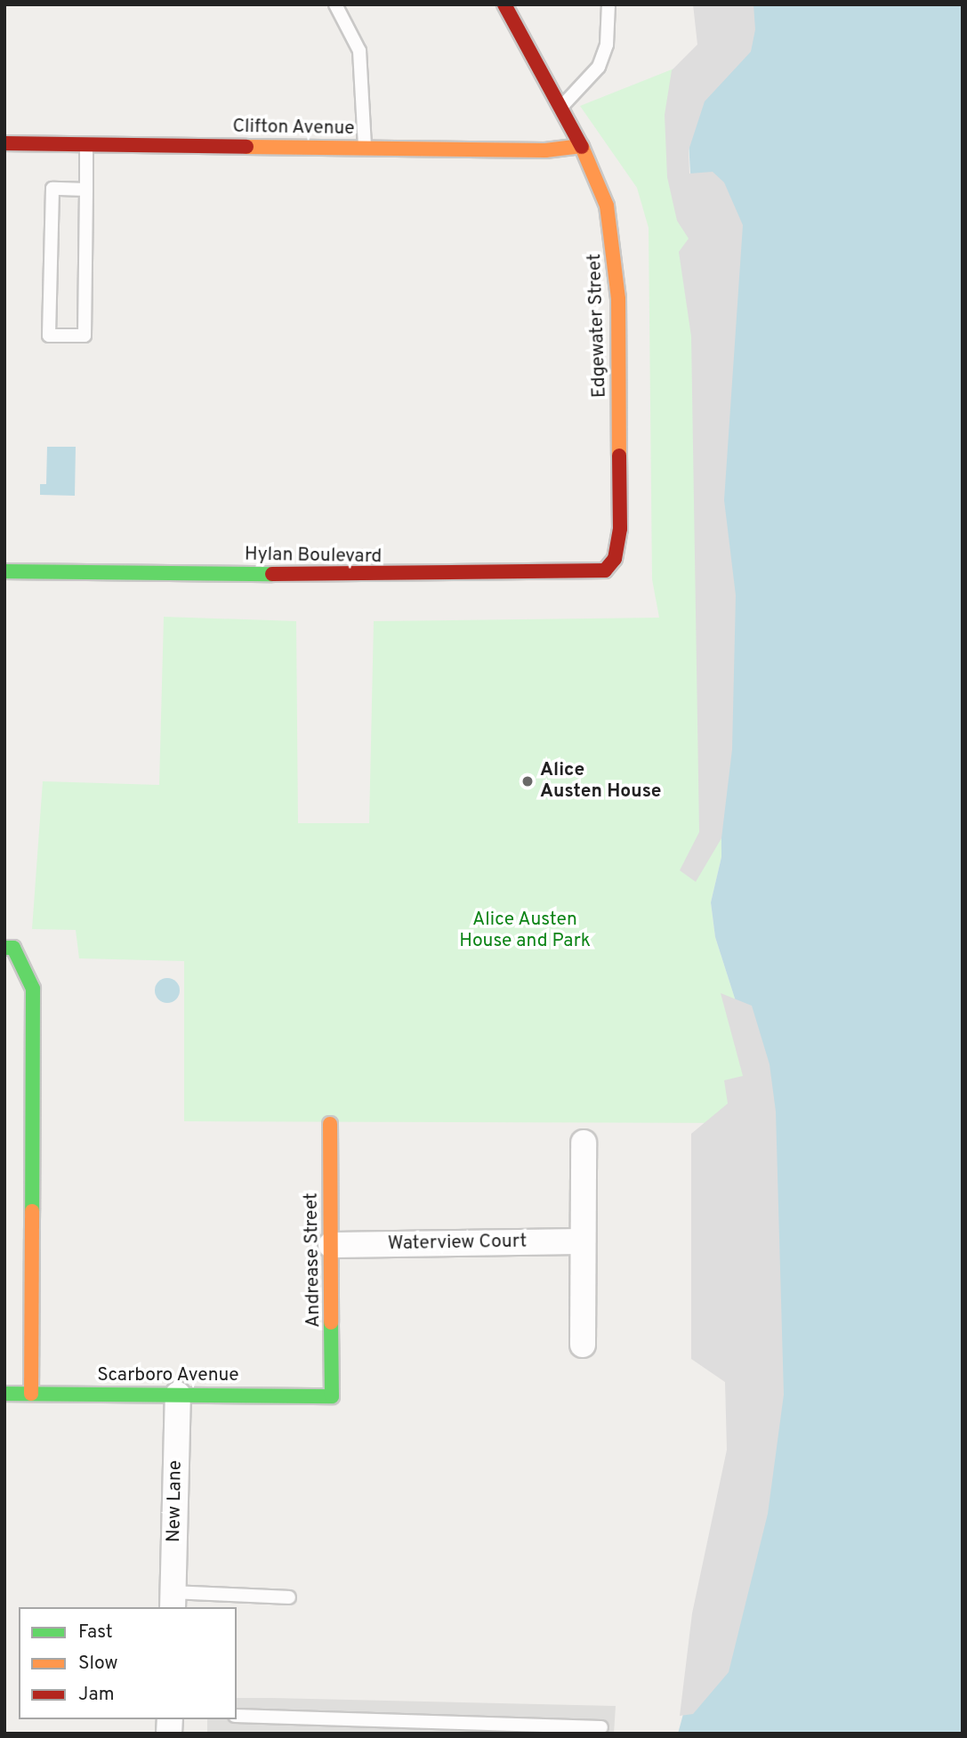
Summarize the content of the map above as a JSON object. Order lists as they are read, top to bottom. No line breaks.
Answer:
{"streets":{"street":["Clifton Avenue","Edgewater Street","Hylan Boulevard","Waterview Court","Andrease Street","Scarboro Avenue","New Lane"]},"crossings":[["Clifton Avenue","Edgewater Street"],["Edgewater Street","Hylan Boulevard"],["Waterview Court","Andrease Street"],["Andrease Street","Scarboro Avenue"],["Scarboro Avenue","New Lane"]],"parks":["Alice Austen House and Park"],"places":["Alice Austen House"],"legend":["Fast","Slow","Jam"]}
